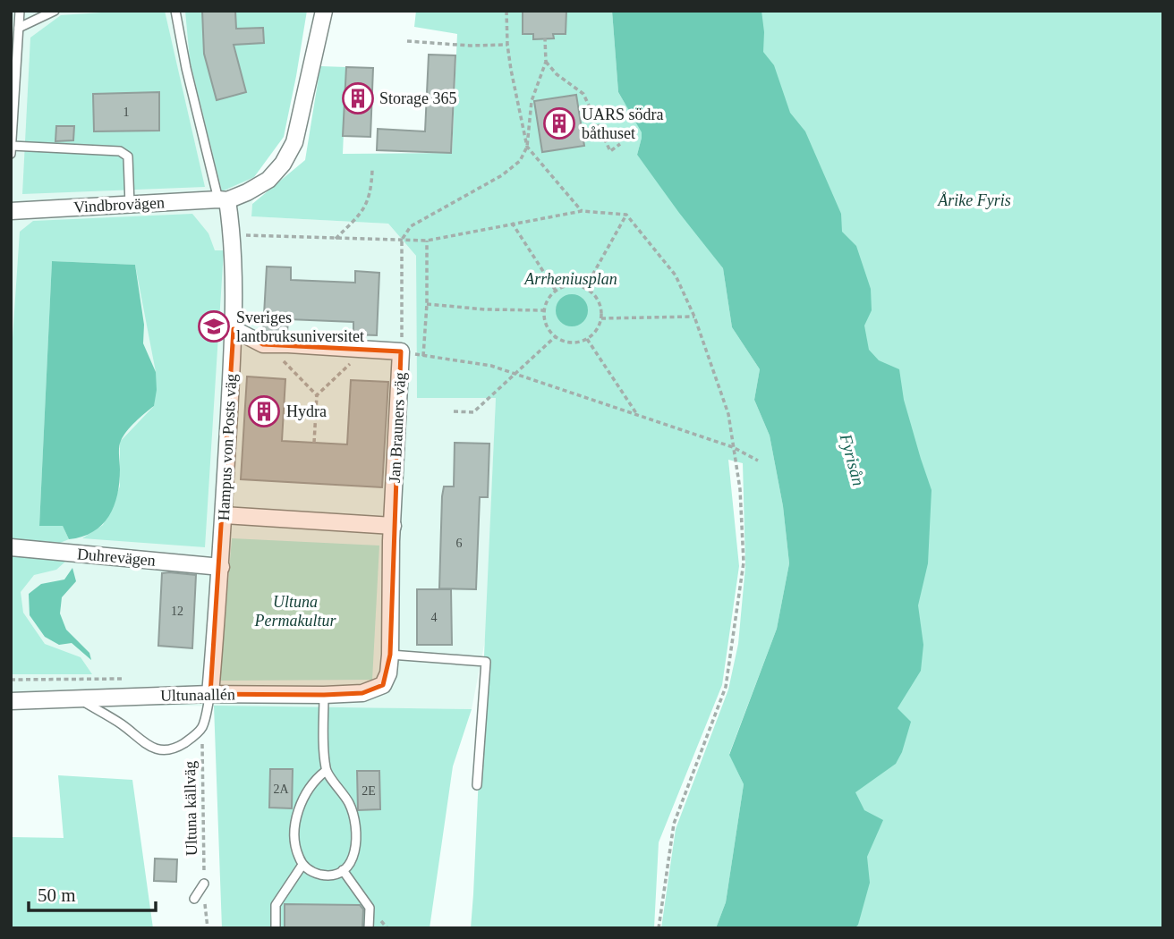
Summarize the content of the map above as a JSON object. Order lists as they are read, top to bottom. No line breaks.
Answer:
{"streets":{"street":["Vindbrovägen","Jan Brauners väg","Hampus von Posts väg","Duhrevägen","Ultunaallén"],"path":["Ultuna källväg"]},"crossings":[["Vindbrovägen","Hampus von Posts väg"],["Jan Brauners väg","Hampus von Posts väg"],["Jan Brauners väg","Ultunaallén"],["Hampus von Posts väg","Duhrevägen"],["Hampus von Posts väg","Ultunaallén"]],"water":["Fyrisån"],"parks":["Årike Fyris","Arrheniusplan","Ultuna Permakultur"],"places":{"building":["Storage 365","UARS södra båthuset","Hydra"],"school or university":["Sveriges lantbruksuniversitet"]},"house_numbers":["1","6","12","4","2A","2E"],"scale_bar":"50 m"}
